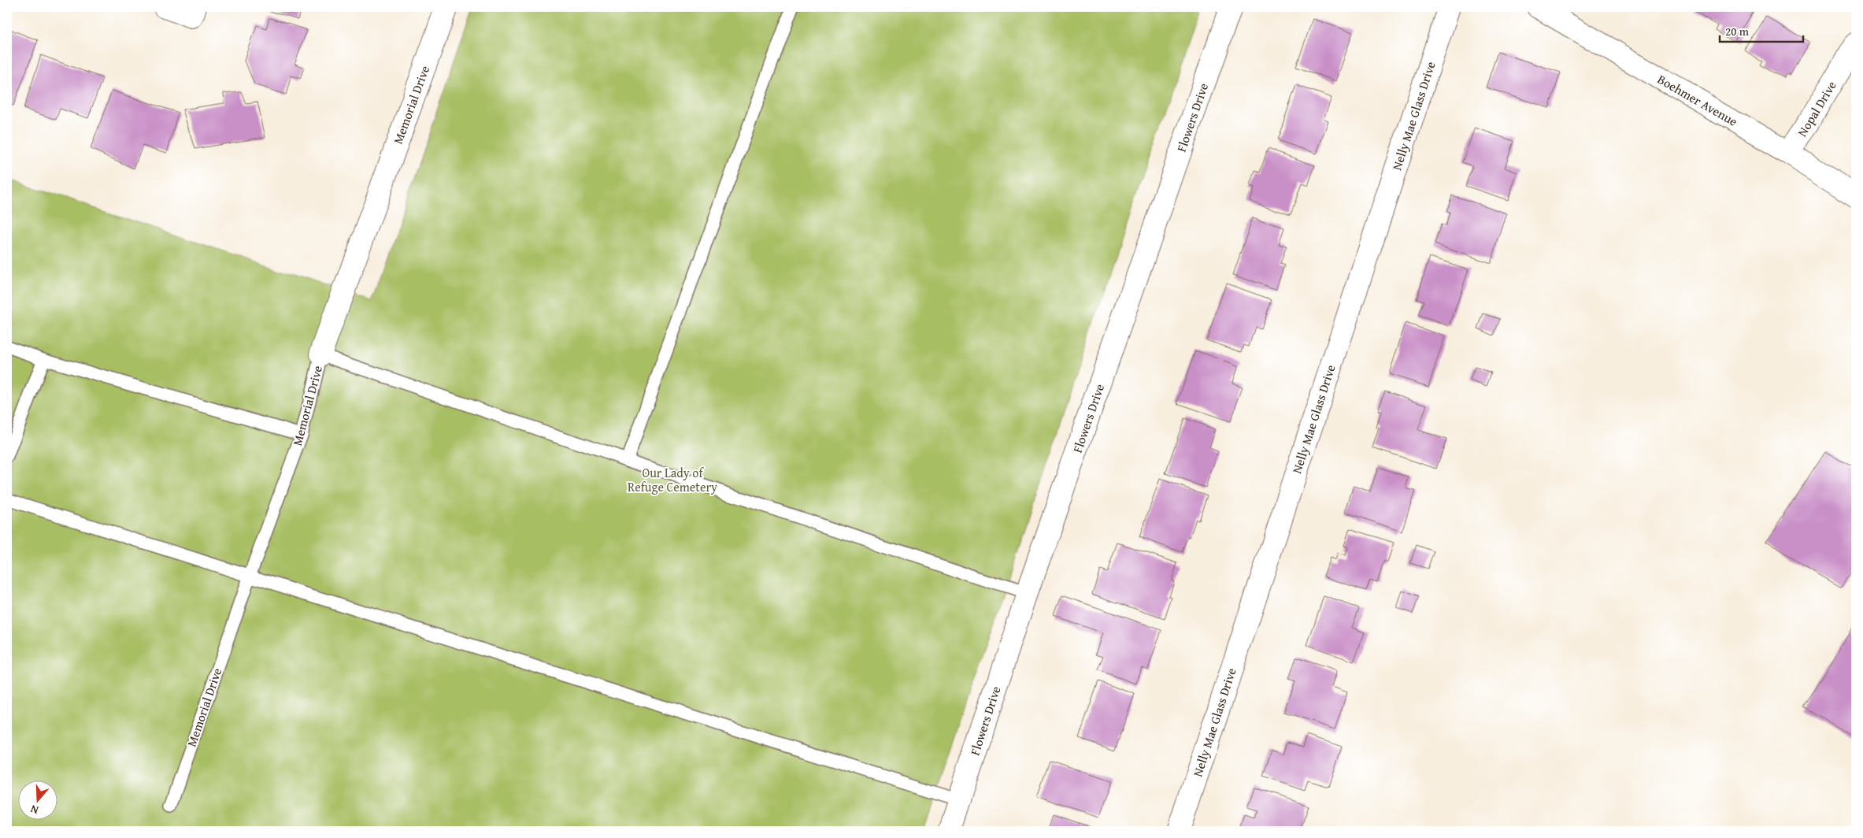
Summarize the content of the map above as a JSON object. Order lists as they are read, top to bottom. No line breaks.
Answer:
{"streets":{"street":["Boehmer Avenue","Memorial Drive","Nopal Drive","Nelly Mae Glass Drive","Flowers Drive"]},"crossings":[["Boehmer Avenue","Nopal Drive"]],"parks":["Our Lady of Refuge Cemetery"],"scale_bar":"20 m","north":"bottom"}
